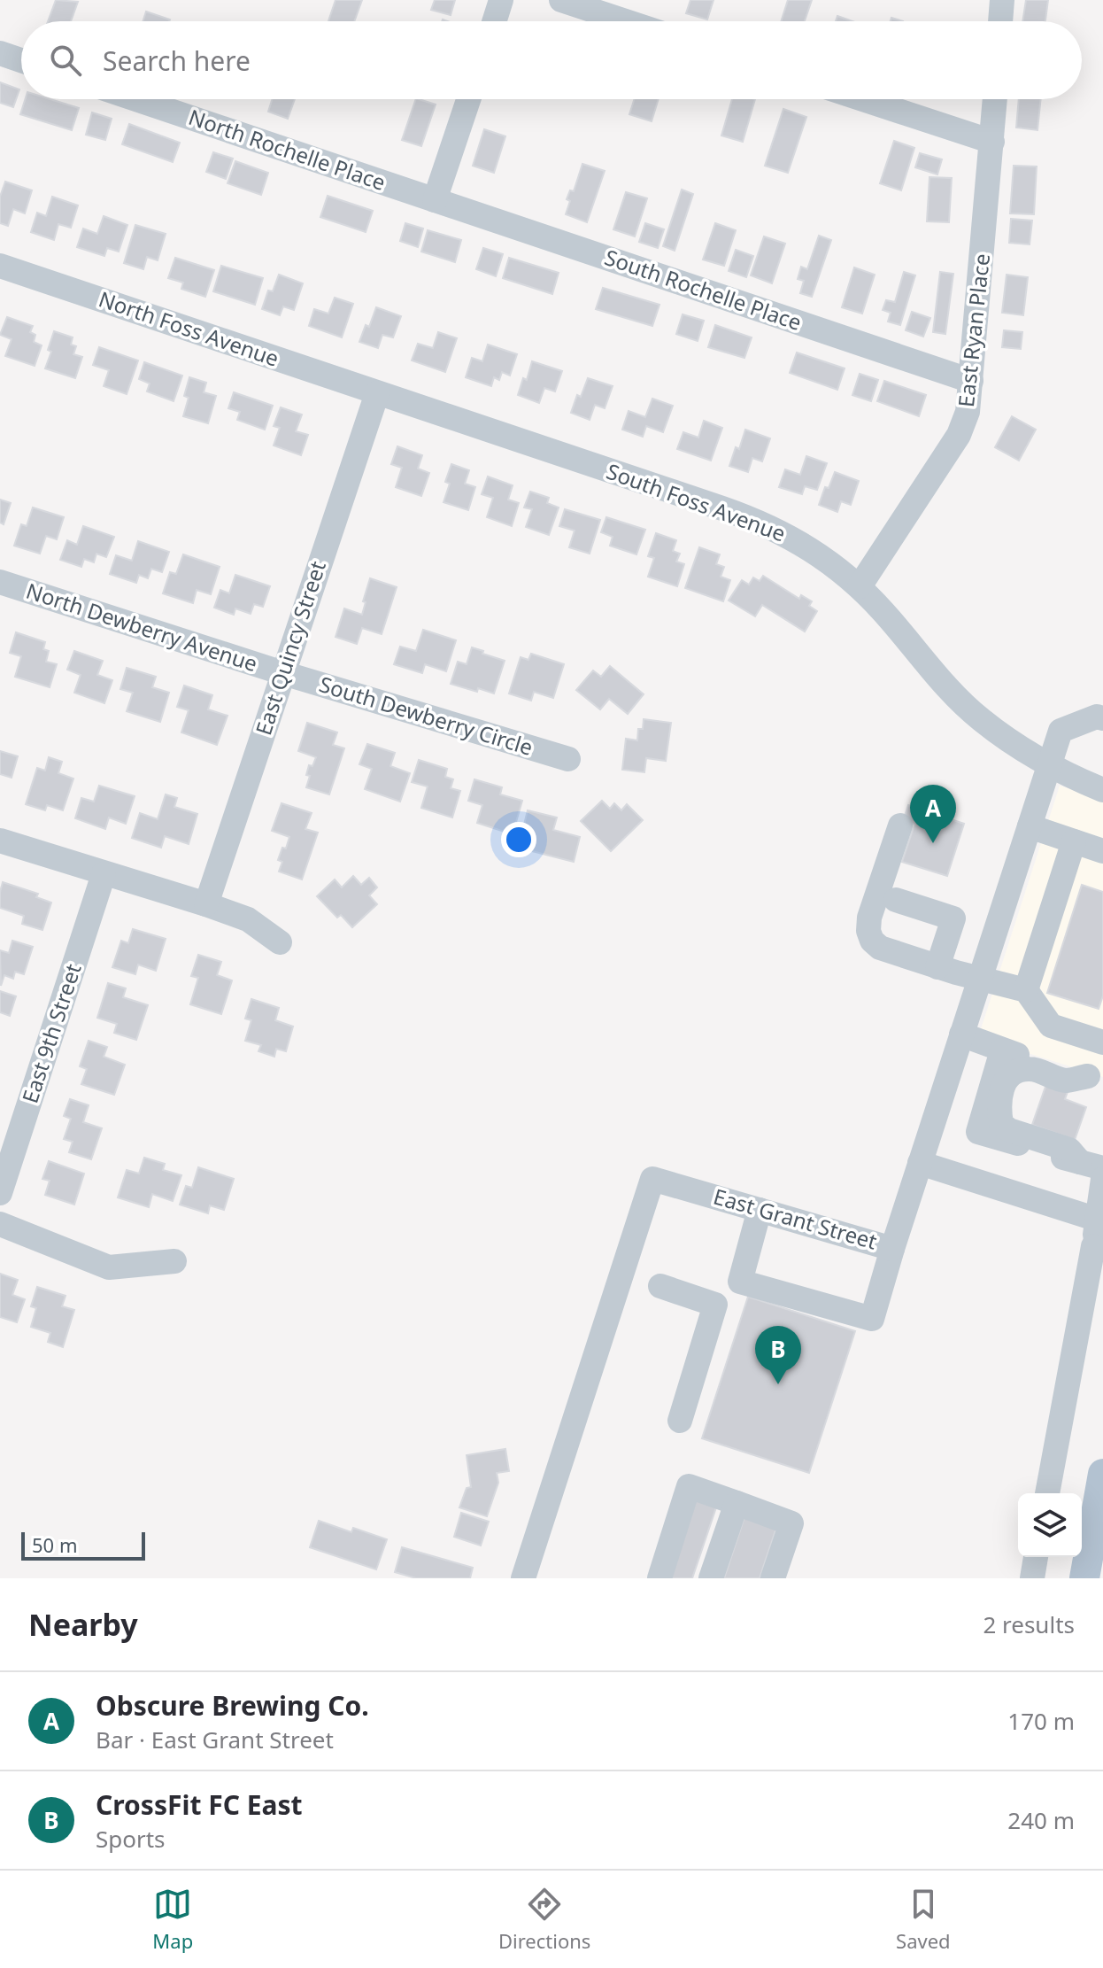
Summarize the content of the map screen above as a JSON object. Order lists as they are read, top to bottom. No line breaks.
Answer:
{"streets":{"street":["North Rochelle Place","South Rochelle Place","North Foss Avenue","East Ryan Place","South Foss Avenue","North Dewberry Avenue","East Quincy Street","South Dewberry Circle","East 9th Street","East Grant Street"]},"crossings":[["North Rochelle Place","South Rochelle Place"],["South Rochelle Place","East Ryan Place"],["North Foss Avenue","South Foss Avenue"],["North Foss Avenue","East Quincy Street"],["East Ryan Place","South Foss Avenue"],["South Foss Avenue","East Quincy Street"],["South Foss Avenue","East Grant Street"],["North Dewberry Avenue","East Quincy Street"],["North Dewberry Avenue","South Dewberry Circle"],["East Quincy Street","South Dewberry Circle"]],"scale_bar":"50 m","page":{"search":"Search here","pins":["A","B"],"scale":"50 m","heading":["Nearby","2 results"],"list":[{"mark":"A","name":"Obscure Brewing Co.","note":"Bar · East Grant Street","value":"170 m"},{"mark":"B","name":"CrossFit FC East","note":"Sports","value":"240 m"}],"nav":["Map","Directions","Saved"]}}
